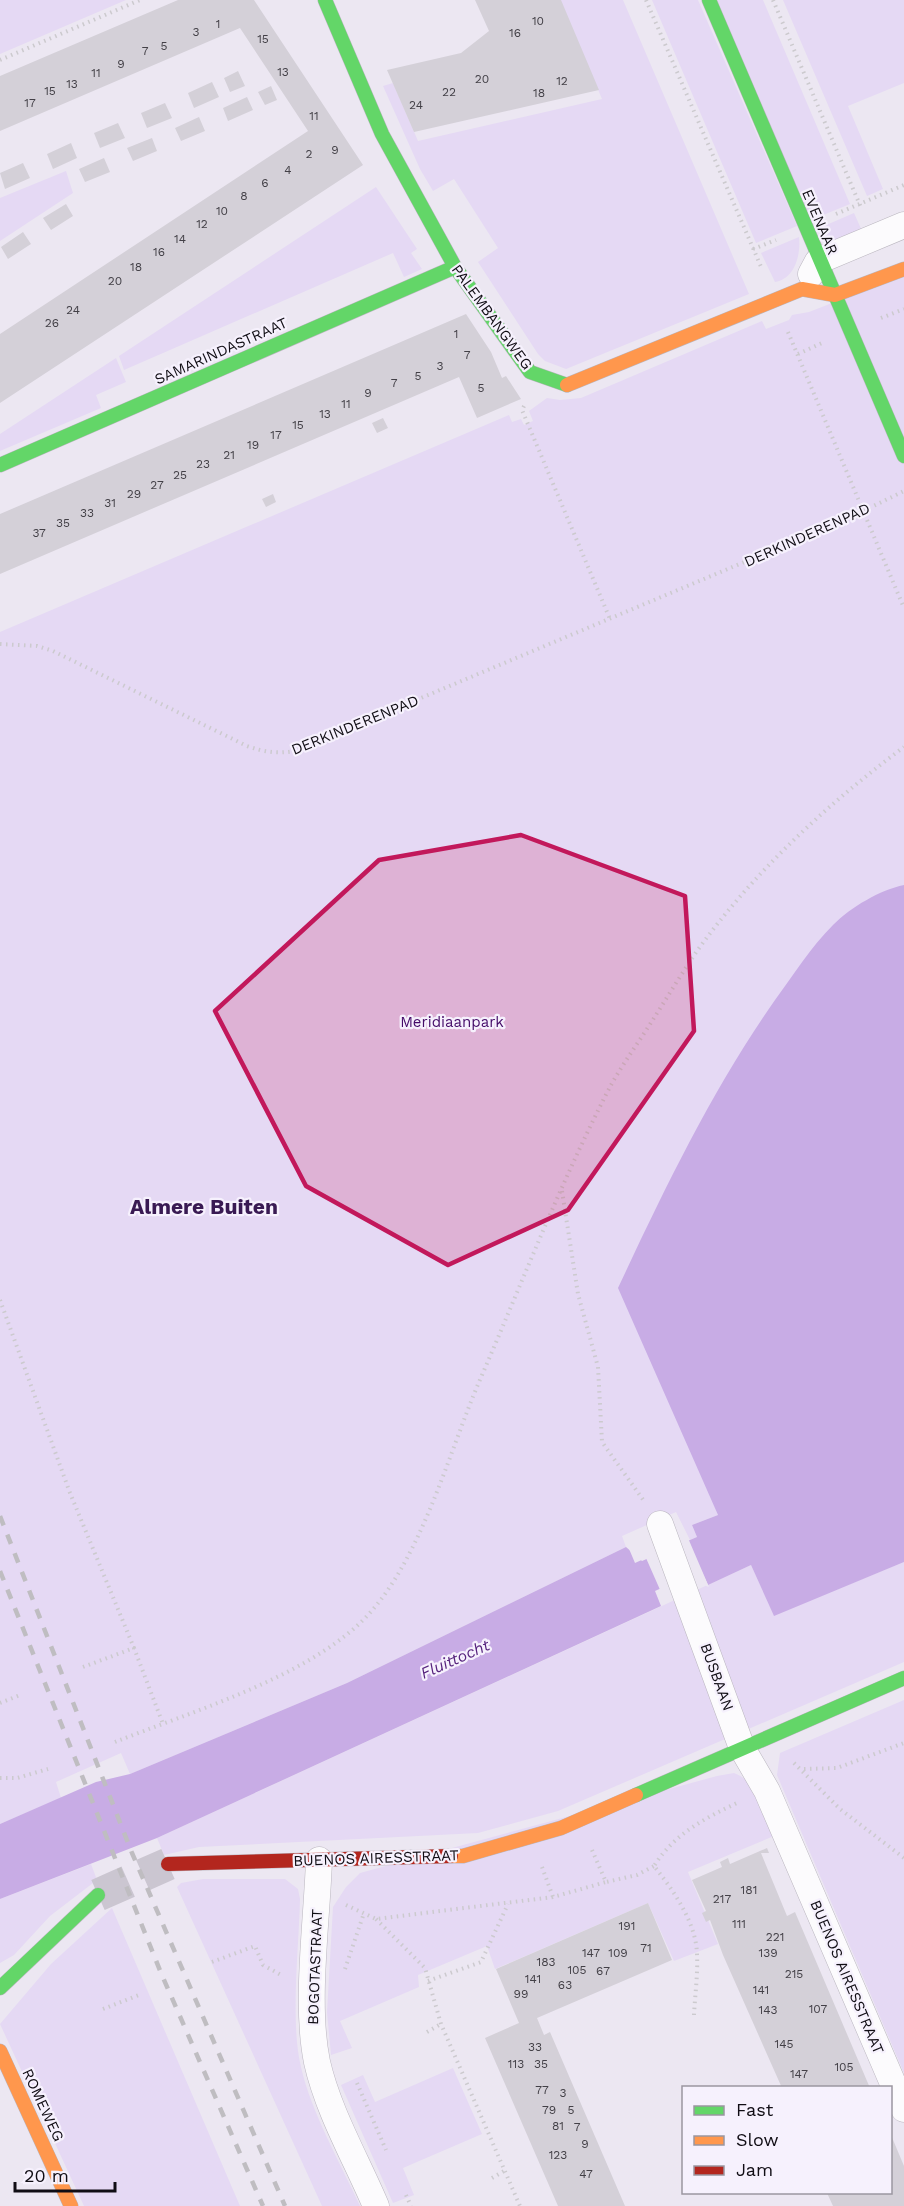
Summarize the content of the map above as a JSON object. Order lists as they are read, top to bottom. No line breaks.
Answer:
{"streets":{"street":["EVENAAR","PALEMBANGWEG","SAMARINDASTRAAT","BUSBAAN","BUENOS AIRESSTRAAT","BOGOTASTRAAT","ROMEWEG"],"path":["DERKINDERENPAD"]},"crossings":[["PALEMBANGWEG","SAMARINDASTRAAT"],["BUSBAAN","BUENOS AIRESSTRAAT"],["BUENOS AIRESSTRAAT","BOGOTASTRAAT"]],"districts":["Almere Buiten"],"water":["Fluittocht"],"parks":["Meridiaanpark"],"house_numbers":["10","1","3","16","15","5","7","9","13","11","20","12","13","15","22","18","17","24","11","9","2","4","6","8","10","12","14","16","18","20","24","26","1","7","3","5","7","5","9","11","13","15","17","19","21","23","25","27","29","31","33","35","37","181","217","111","191","221","71","147","109","139","183","105","67","215","141","63","141","99","107","143","145","33","113","35","105","147","77","3","79","5","81","7","9","123","47"],"legend":["Fast","Slow","Jam"],"scale_bar":"20 m"}
